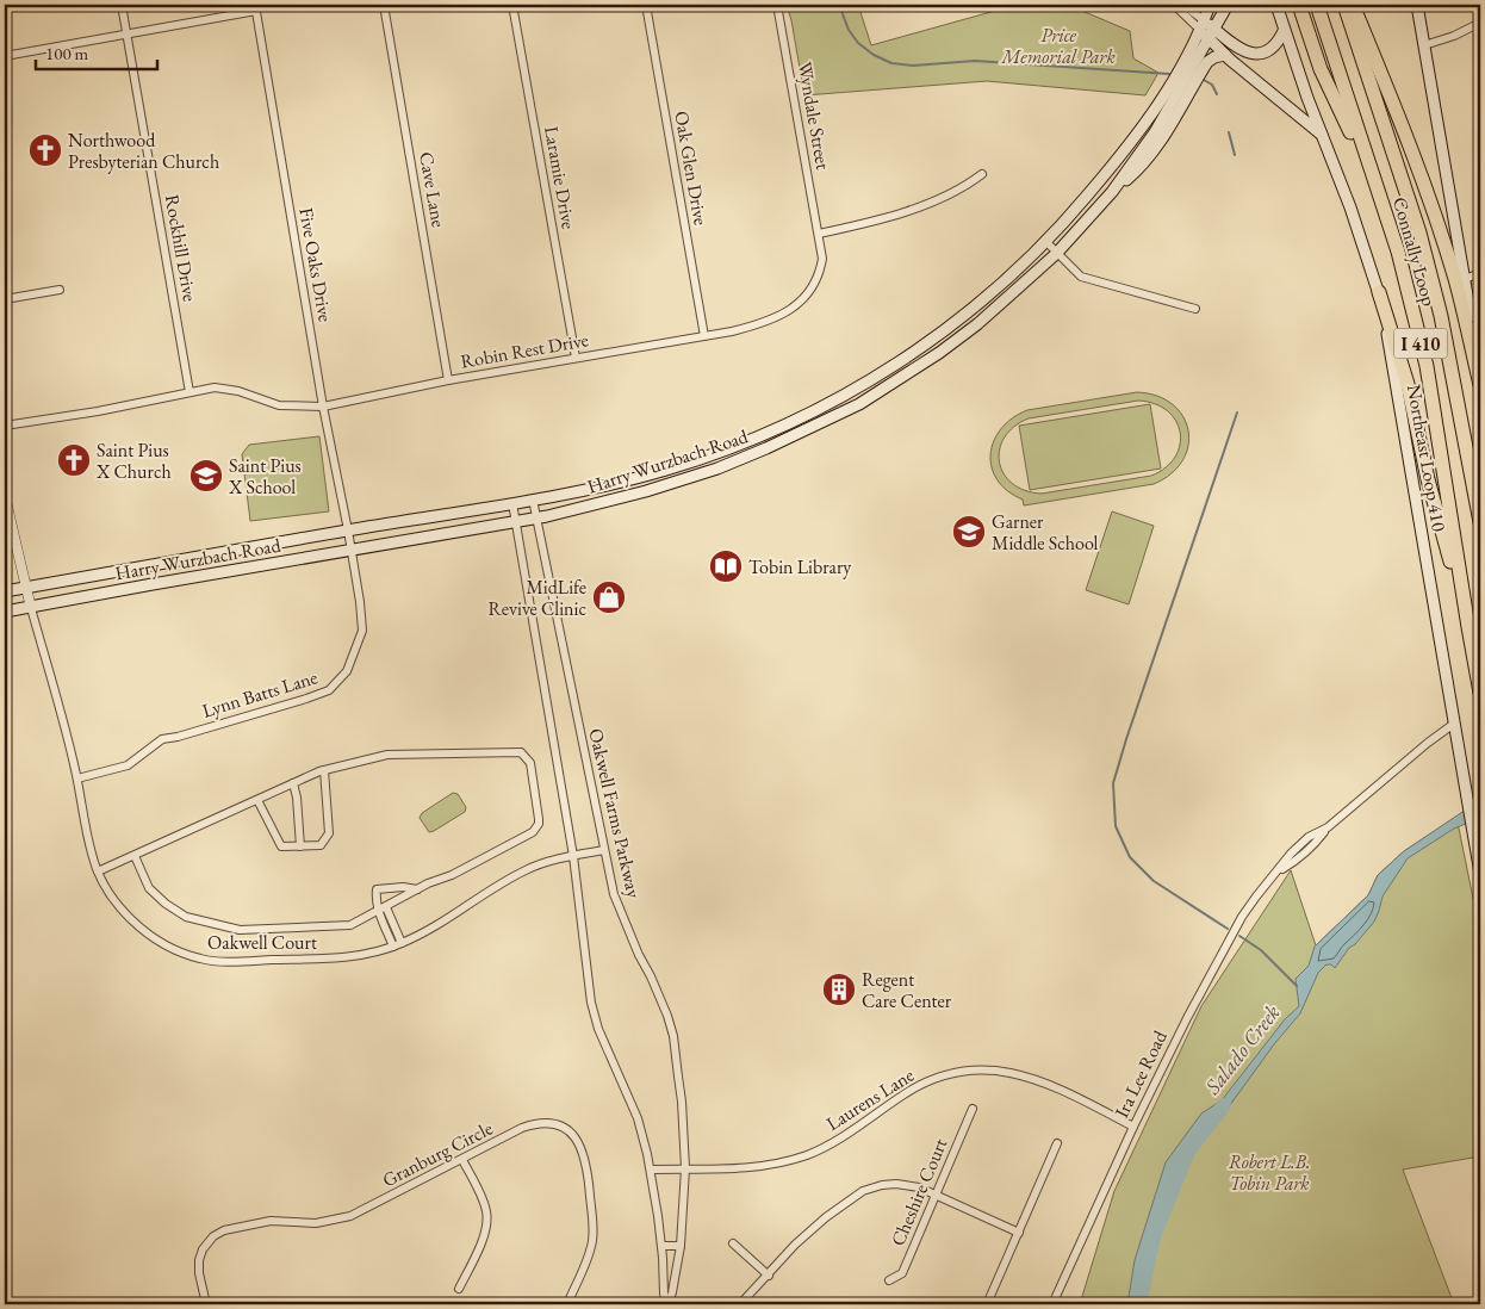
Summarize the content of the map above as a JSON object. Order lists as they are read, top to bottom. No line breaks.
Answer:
{"streets":{"highway":["Connally Loop","I 410"],"main road":["Northeast Loop 410","Harry Wurzbach Road"],"street":["Wyndale Street","Oak Glen Drive","Laramie Drive","Cave Lane","Rockhill Drive","Five Oaks Drive","Robin Rest Drive","Lynn Batts Lane","Oakwell Farms Parkway","Oakwell Court","Ira Lee Road","Laurens Lane","Granburg Circle","Cheshire Court"]},"crossings":[["Wyndale Street","Robin Rest Drive"],["Oak Glen Drive","Robin Rest Drive"],["Laramie Drive","Robin Rest Drive"],["Cave Lane","Robin Rest Drive"],["Rockhill Drive","Robin Rest Drive"],["Five Oaks Drive","Robin Rest Drive"],["Five Oaks Drive","Harry Wurzbach Road"],["Five Oaks Drive","Lynn Batts Lane"],["Northeast Loop 410","Harry Wurzbach Road"],["Northeast Loop 410","Ira Lee Road"],["Harry Wurzbach Road","Lynn Batts Lane"],["Harry Wurzbach Road","Oakwell Farms Parkway"],["Harry Wurzbach Road","Oakwell Court"],["Lynn Batts Lane","Oakwell Court"],["Oakwell Farms Parkway","Oakwell Court"],["Oakwell Farms Parkway","Laurens Lane"],["Ira Lee Road","Laurens Lane"]],"water":["Salado Creek"],"parks":["Price Memorial Park","Robert L.B. Tobin Park"],"places":{"church":["Northwood Presbyterian Church","Saint Pius X Church"],"school or university":["Saint Pius X School","Garner Middle School"],"library":["Tobin Library"],"shop":["MidLife Revive Clinic"],"building":["Regent Care Center"]},"scale_bar":"100 m"}
